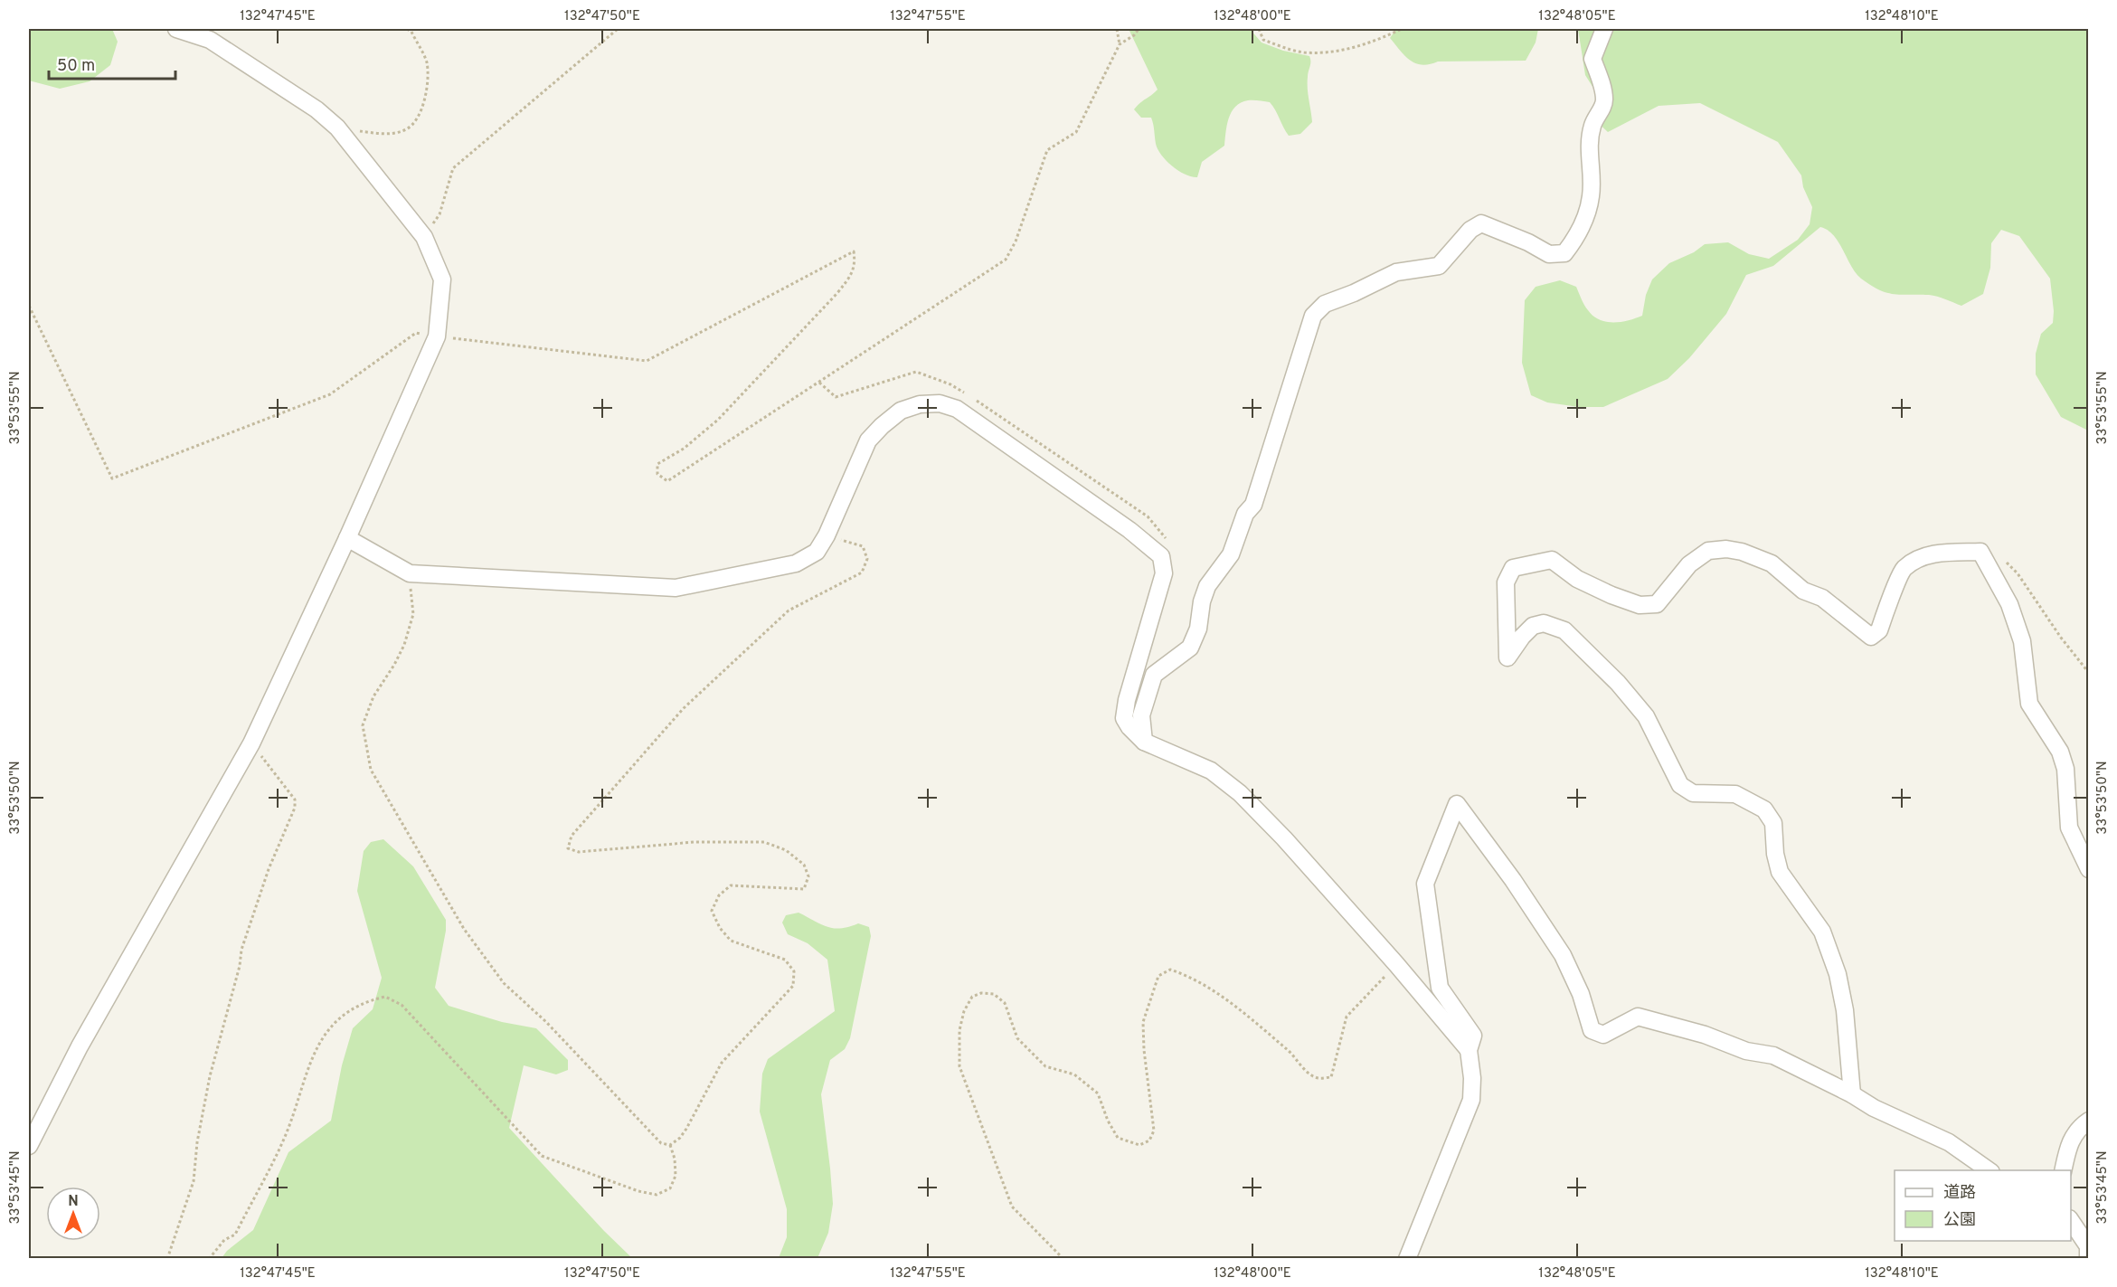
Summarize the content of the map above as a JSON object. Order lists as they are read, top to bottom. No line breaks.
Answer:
{"legend":["道路","公園"],"scale_bar":"50 m","north":"top","coordinates":["132°47'45\"E","132°47'50\"E","132°47'55\"E","132°48'00\"E","132°48'05\"E","132°48'10\"E","33°53'55\"N","33°53'50\"N","33°53'45\"N"]}
